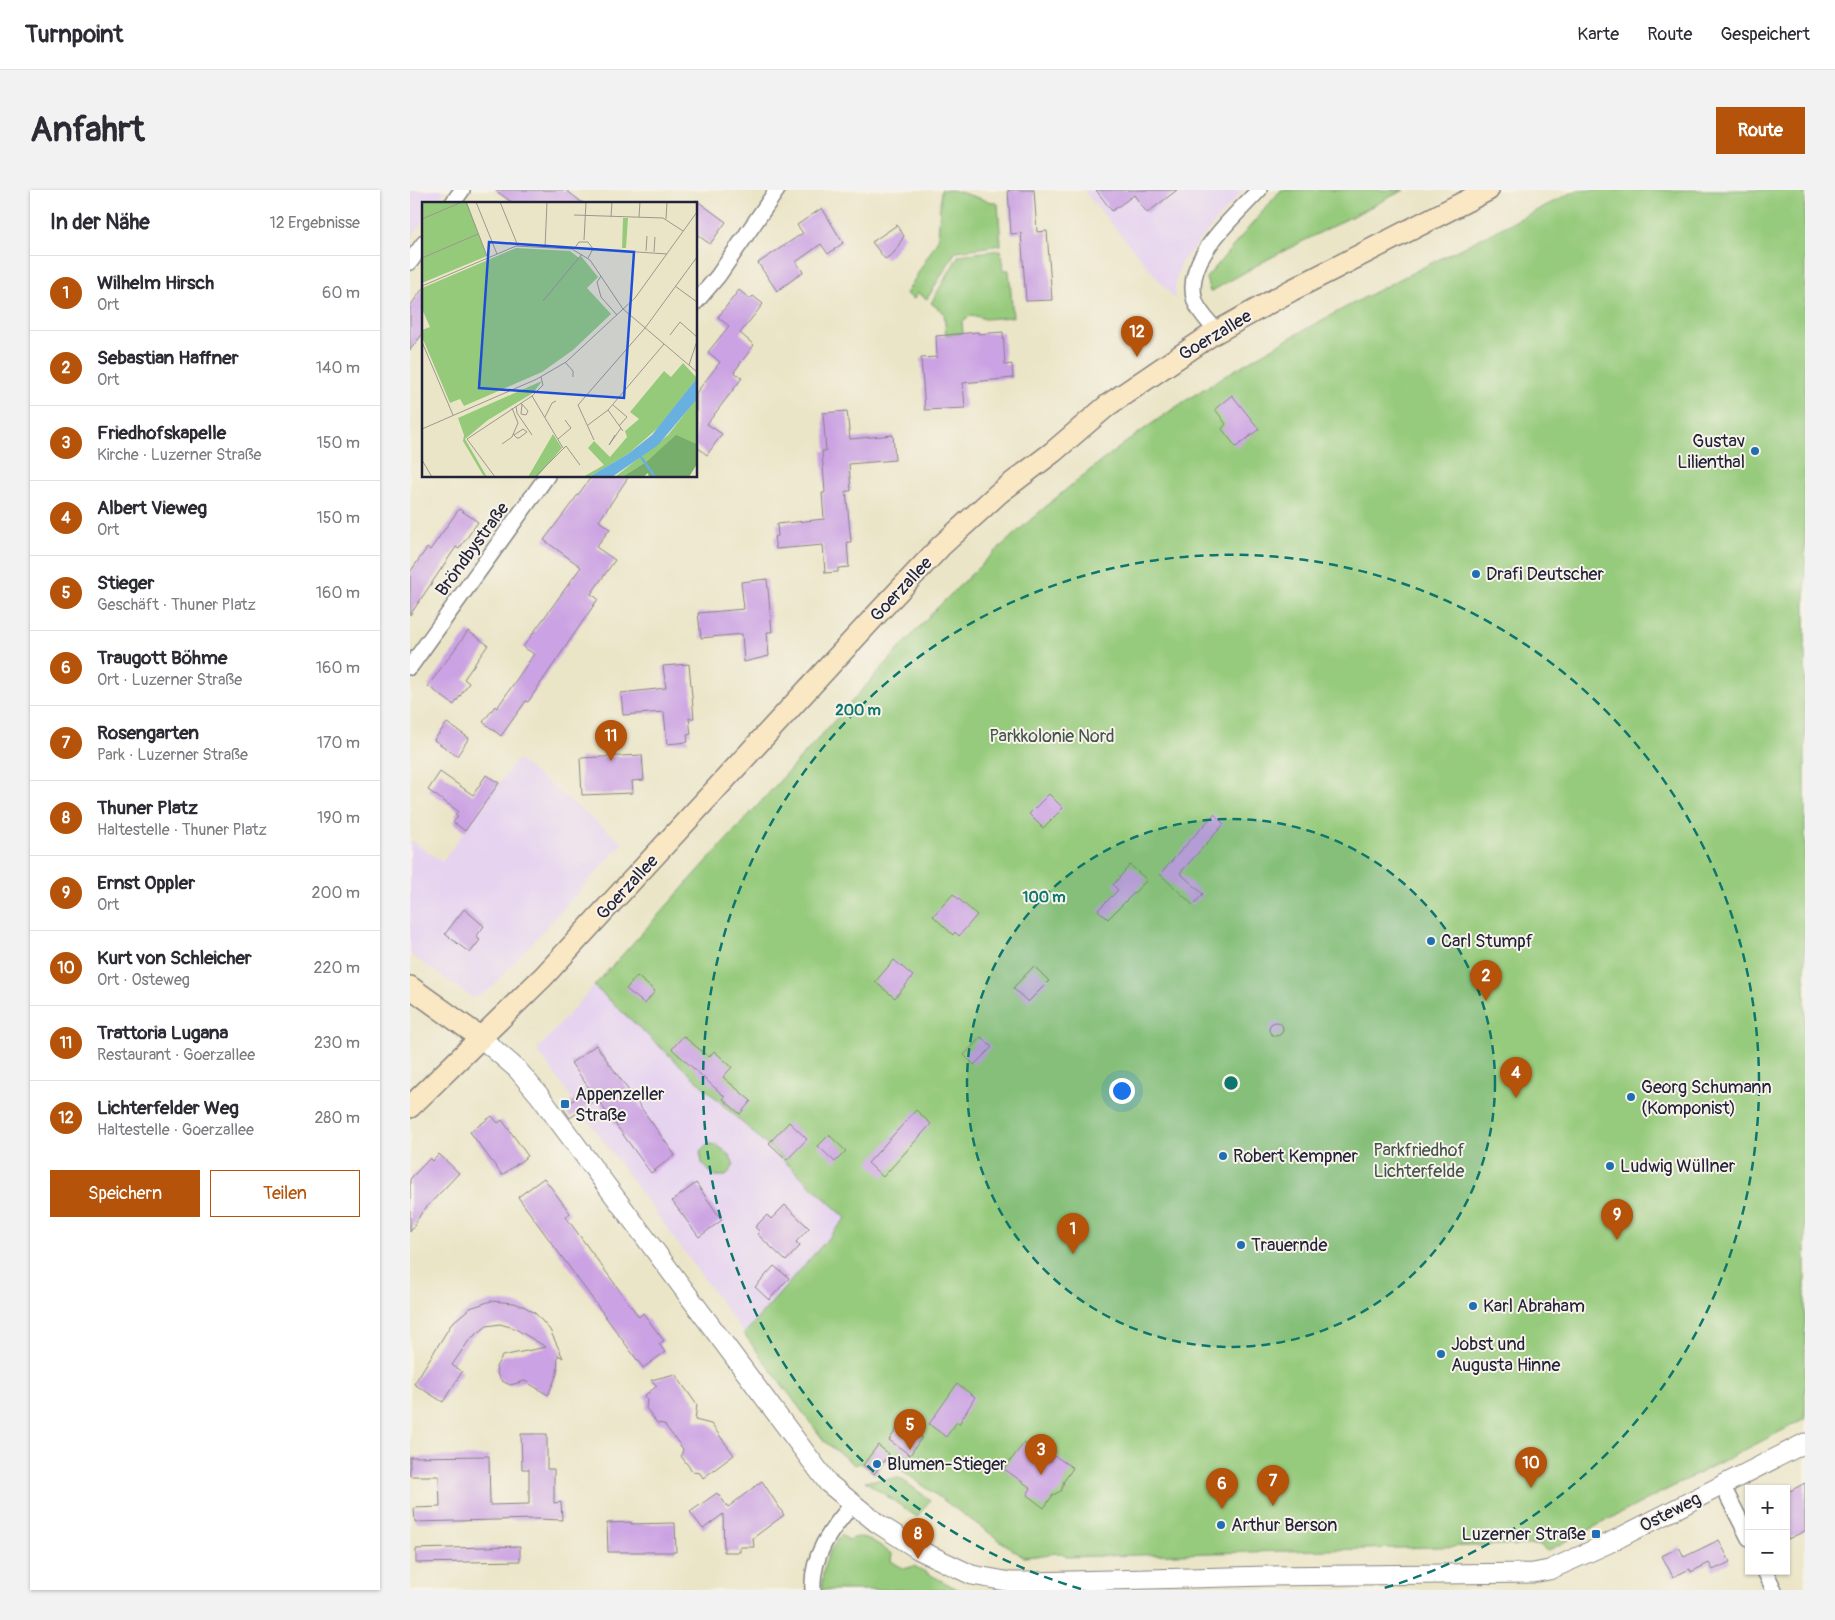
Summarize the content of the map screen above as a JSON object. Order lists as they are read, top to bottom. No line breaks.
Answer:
{"streets":{"main road":["Goerzallee"],"street":["Bröndbystraße","Osteweg"]},"parks":["Parkkolonie Nord","Parkfriedhof Lichterfelde"],"places":{"other":["Gustav Lilienthal","Drafi Deutscher","Carl Stumpf","Georg Schumann (Komponist)","Robert Kempner","Ludwig Wüllner","Trauernde","Karl Abraham","Jobst und Augusta Hinne","Blumen-Stieger","Arthur Berson"],"transit":["Appenzeller Straße","Luzerner Straße"]},"page":{"header":"Turnpoint","nav":["Karte","Route","Gespeichert"],"buttons":["Route",["Speichern","Teilen"]],"title":"Anfahrt","heading":["In der Nähe","12 Ergebnisse"],"list":[{"mark":"1","name":"Wilhelm Hirsch","note":"Ort","value":"60 m"},{"mark":"2","name":"Sebastian Haffner","note":"Ort","value":"140 m"},{"mark":"3","name":"Friedhofskapelle","note":"Kirche · Luzerner Straße","value":"150 m"},{"mark":"4","name":"Albert Vieweg","note":"Ort","value":"150 m"},{"mark":"5","name":"Stieger","note":"Geschäft · Thuner Platz","value":"160 m"},{"mark":"6","name":"Traugott Böhme","note":"Ort · Luzerner Straße","value":"160 m"},{"mark":"7","name":"Rosengarten","note":"Park · Luzerner Straße","value":"170 m"},{"mark":"8","name":"Thuner Platz","note":"Haltestelle · Thuner Platz","value":"190 m"},{"mark":"9","name":"Ernst Oppler","note":"Ort","value":"200 m"},{"mark":"10","name":"Kurt von Schleicher","note":"Ort · Osteweg","value":"220 m"},{"mark":"11","name":"Trattoria Lugana","note":"Restaurant · Goerzallee","value":"230 m"},{"mark":"12","name":"Lichterfelder Weg","note":"Haltestelle · Goerzallee","value":"280 m"}],"pins":["12","11","2","4","9","1","5","3","10","7","6","8"],"map_buttons":["+","−"]},"rings":["200 m","100 m"]}
